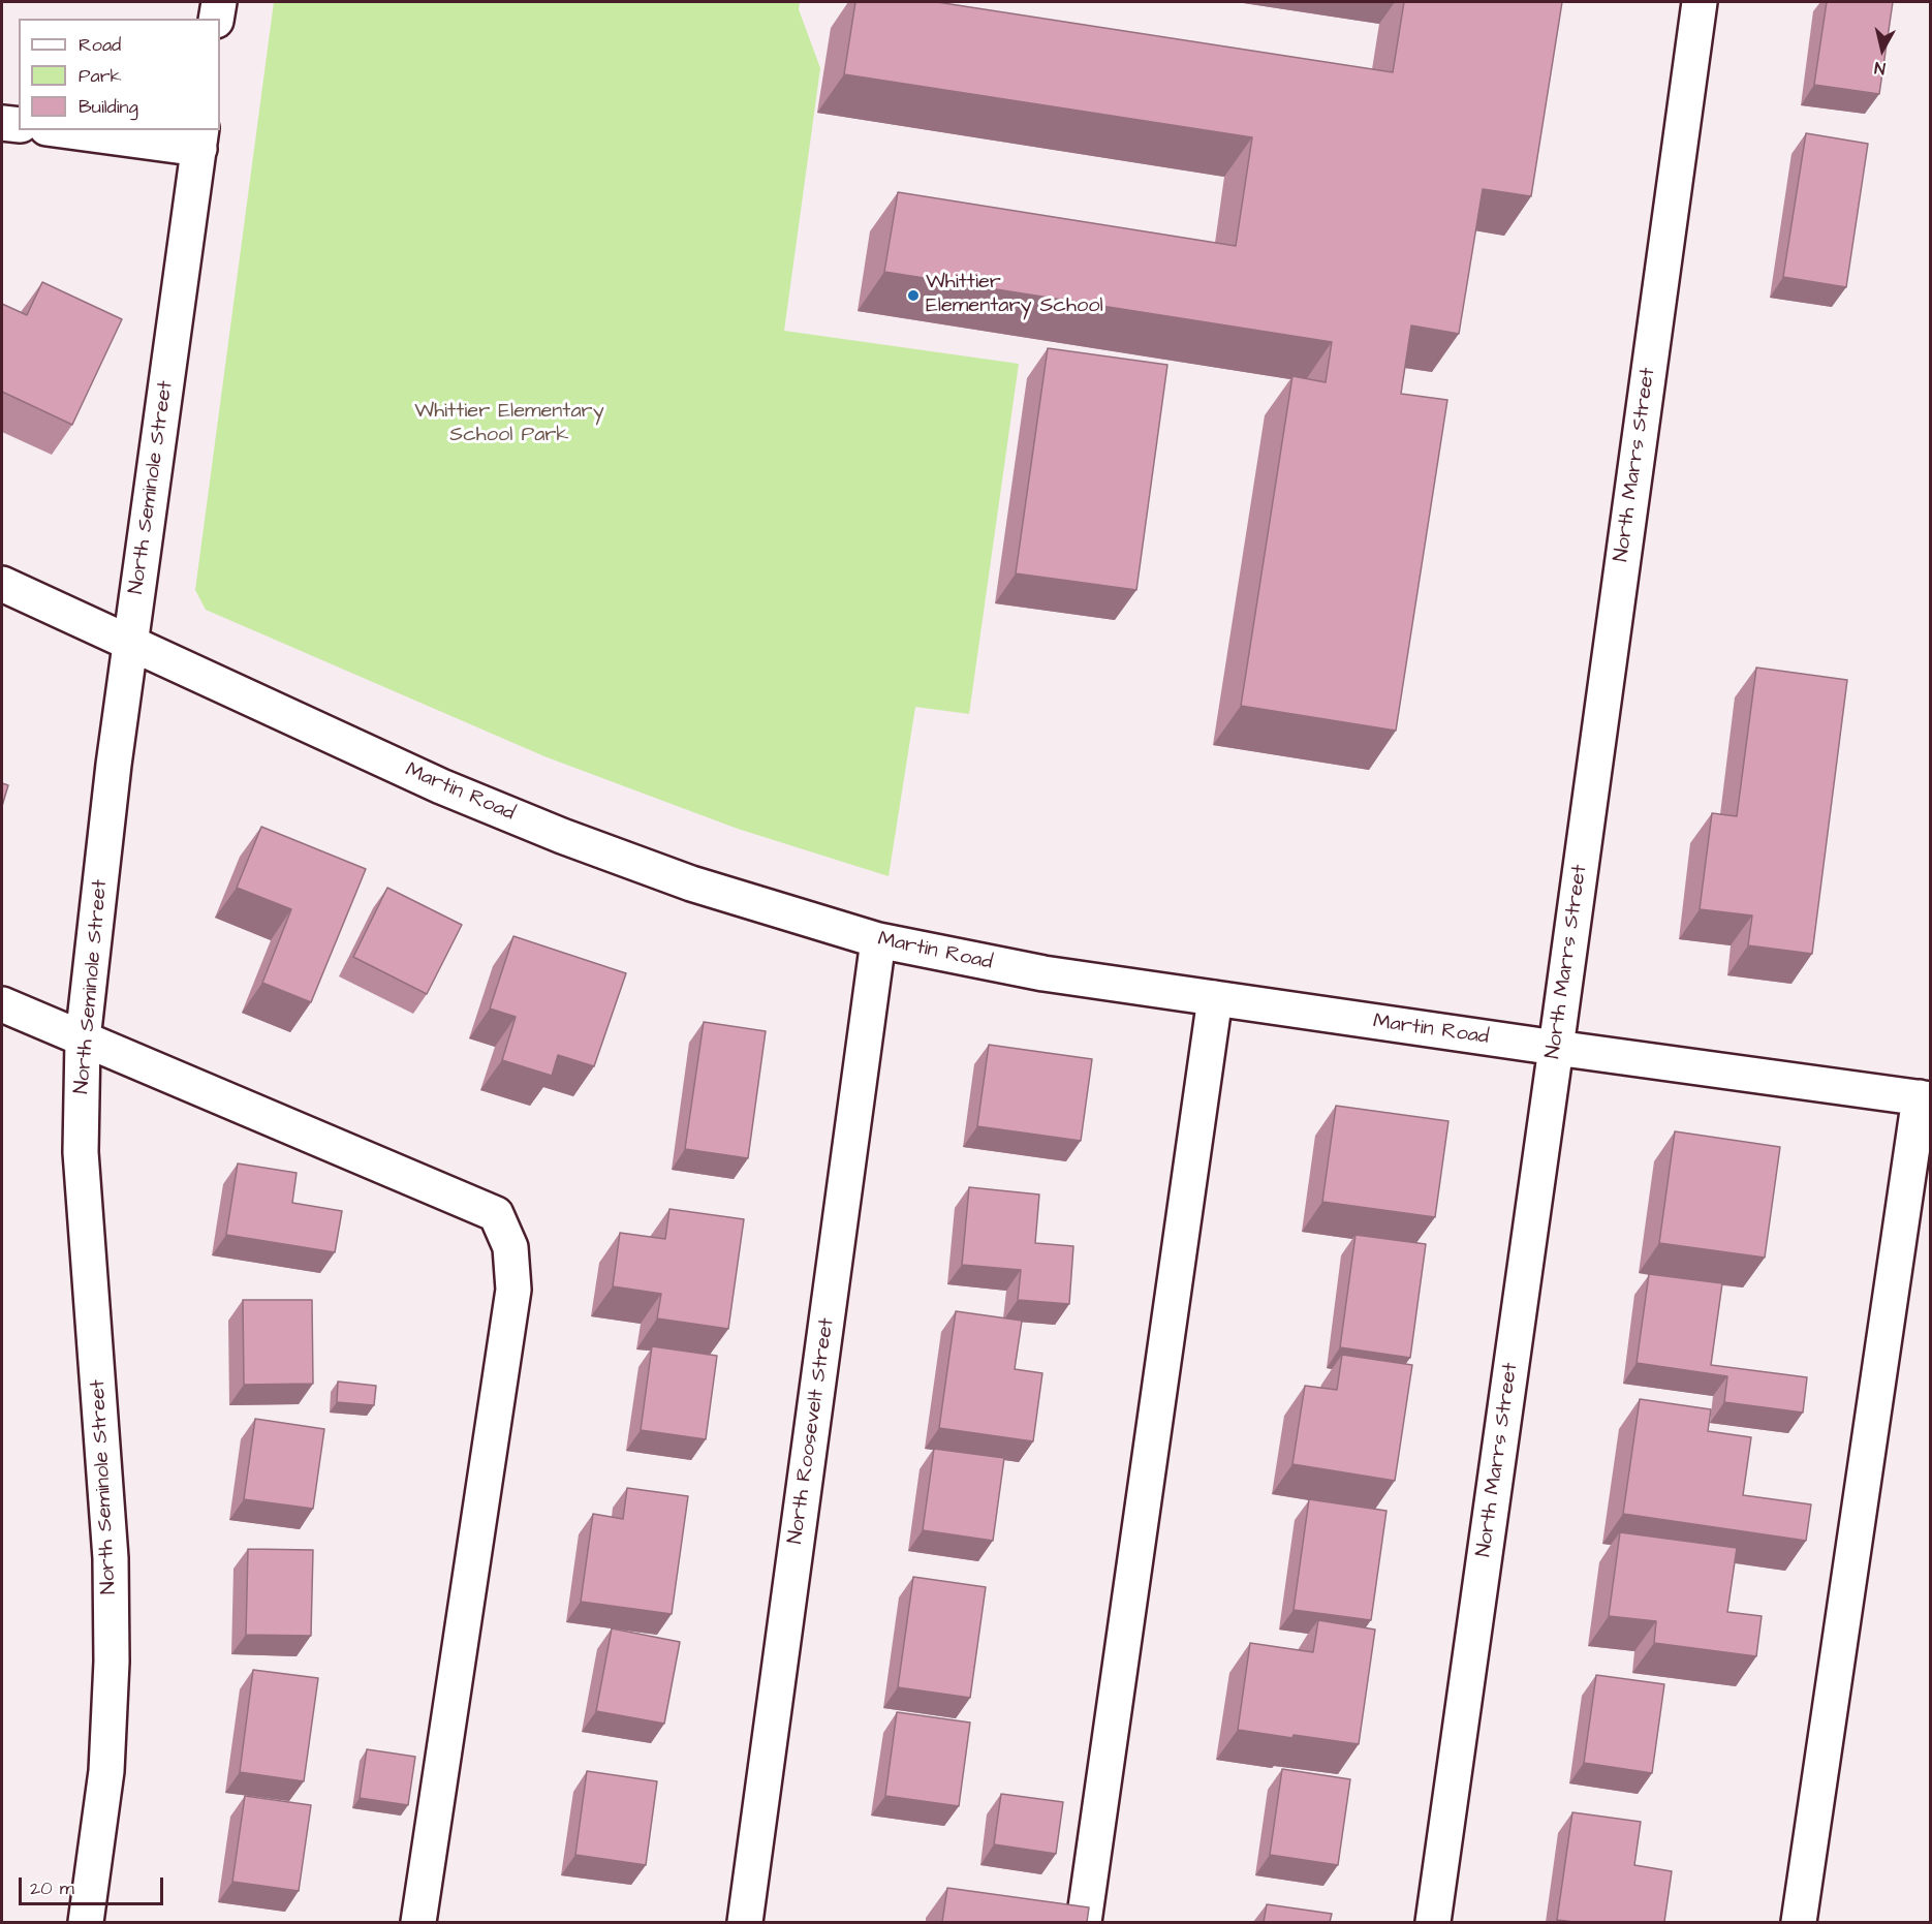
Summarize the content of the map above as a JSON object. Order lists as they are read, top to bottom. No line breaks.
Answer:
{"streets":{"street":["North Marrs Street","North Seminole Street","Martin Road","North Roosevelt Street"]},"crossings":[["North Marrs Street","Martin Road"],["North Seminole Street","Martin Road"],["Martin Road","North Roosevelt Street"]],"parks":["Whittier Elementary School Park"],"places":["Whittier Elementary School"],"legend":["Road","Park","Building"],"scale_bar":"20 m","north":"bottom"}
